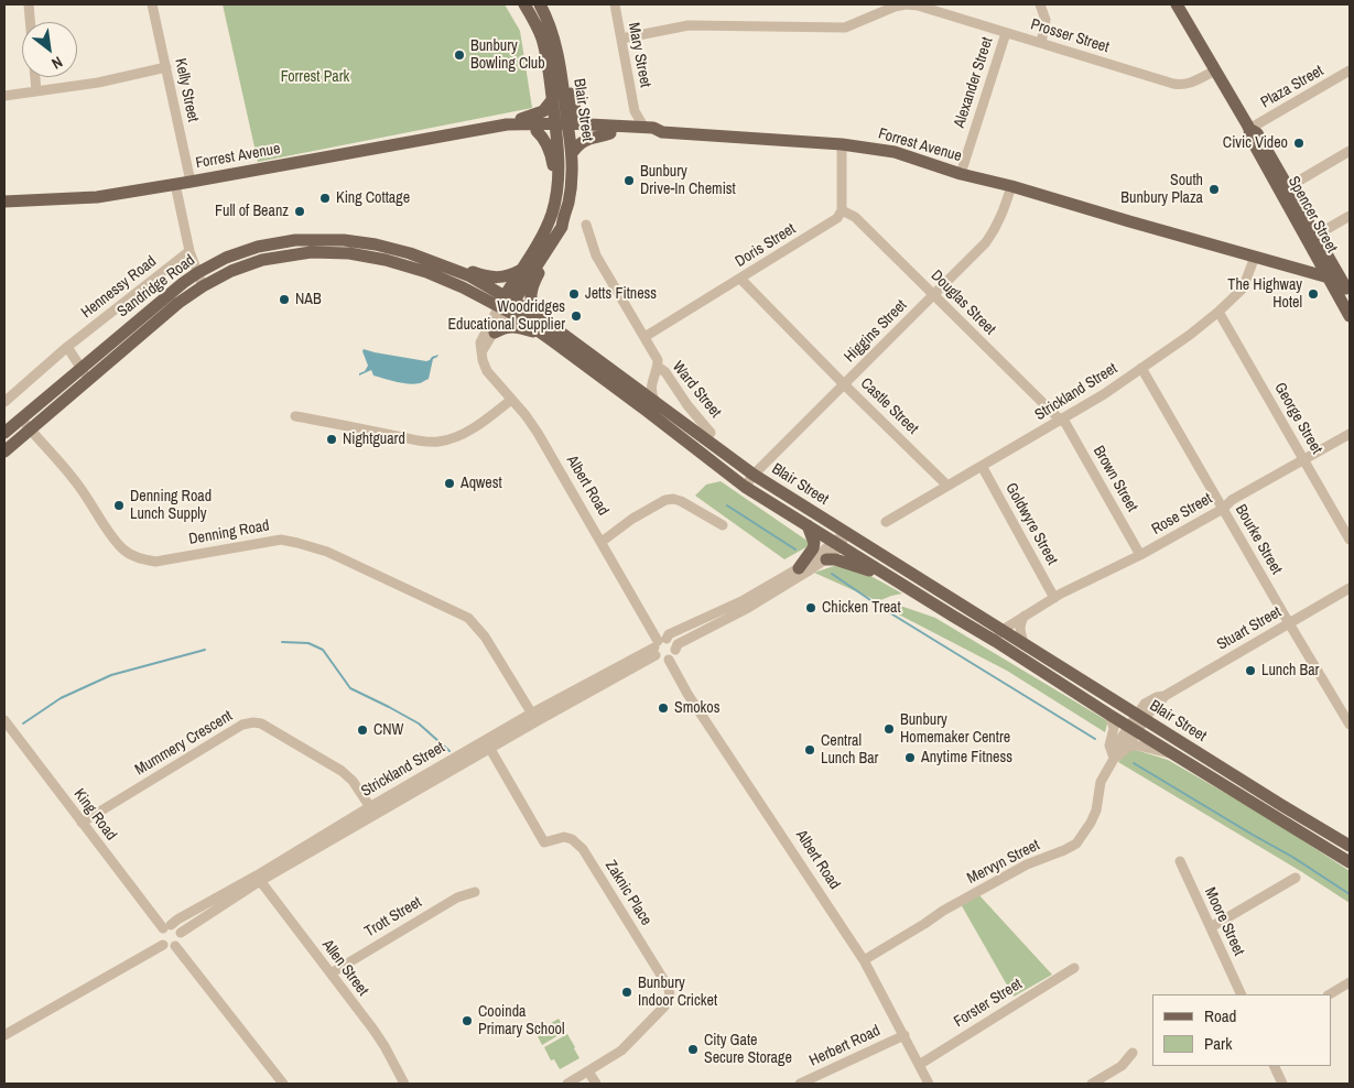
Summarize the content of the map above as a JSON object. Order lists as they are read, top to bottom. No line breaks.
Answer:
{"streets":{"main road":["Blair Street","Forrest Avenue","Spencer Street","Sandridge Road"],"street":["Prosser Street","Mary Street","Alexander Street","Plaza Street","Kelly Street","Doris Street","Hennessy Road","Douglas Street","Higgins Street","Ward Street","Strickland Street","Castle Street","George Street","Brown Street","Albert Road","Rose Street","Goldwyre Street","Denning Road","Bourke Street","Stuart Street","Mummery Crescent","King Road","Mervyn Street","Zaknic Place","Trott Street","Moore Street","Allen Street","Forster Street","Herbert Road"]},"crossings":[["Prosser Street","Mary Street"],["Prosser Street","Alexander Street"],["Prosser Street","Spencer Street"],["Mary Street","Forrest Avenue"],["Alexander Street","Forrest Avenue"],["Plaza Street","Spencer Street"],["Kelly Street","Forrest Avenue"],["Blair Street","Forrest Avenue"],["Blair Street","Sandridge Road"],["Blair Street","Higgins Street"],["Blair Street","Ward Street"],["Blair Street","Strickland Street"],["Blair Street","Rose Street"],["Blair Street","Stuart Street"],["Blair Street","Mervyn Street"],["Forrest Avenue","Spencer Street"],["Forrest Avenue","Higgins Street"],["Forrest Avenue","Strickland Street"],["Doris Street","Douglas Street"],["Doris Street","Ward Street"],["Doris Street","Castle Street"],["Sandridge Road","Denning Road"],["Douglas Street","Higgins Street"],["Douglas Street","Strickland Street"],["Douglas Street","Brown Street"],["Higgins Street","Castle Street"],["Strickland Street","Castle Street"],["Strickland Street","George Street"],["Strickland Street","Brown Street"],["Strickland Street","Albert Road"],["Strickland Street","Goldwyre Street"],["Strickland Street","Denning Road"],["Strickland Street","Bourke Street"],["Strickland Street","Mummery Crescent"],["Strickland Street","King Road"],["Strickland Street","Zaknic Place"],["Strickland Street","Allen Street"],["George Street","Rose Street"],["Brown Street","Rose Street"],["Albert Road","Mervyn Street"],["Albert Road","Forster Street"],["Albert Road","Herbert Road"],["Rose Street","Goldwyre Street"],["Rose Street","Bourke Street"],["Bourke Street","Stuart Street"],["Stuart Street","Mervyn Street"],["Mummery Crescent","King Road"],["Trott Street","Allen Street"]],"parks":["Forrest Park"],"places":["Bunbury Bowling Club","Civic Video","Bunbury Drive-In Chemist","South Bunbury Plaza","King Cottage","Full of Beanz","Jetts Fitness","The Highway Hotel","NAB","Woodridges Educational Supplier","Nightguard","Aqwest","Denning Road Lunch Supply","Chicken Treat","Lunch Bar","Smokos","Bunbury Homemaker Centre","CNW","Central Lunch Bar","Anytime Fitness","Bunbury Indoor Cricket","Cooinda Primary School","City Gate Secure Storage"],"legend":["Road","Park"],"north":"bottom right"}
